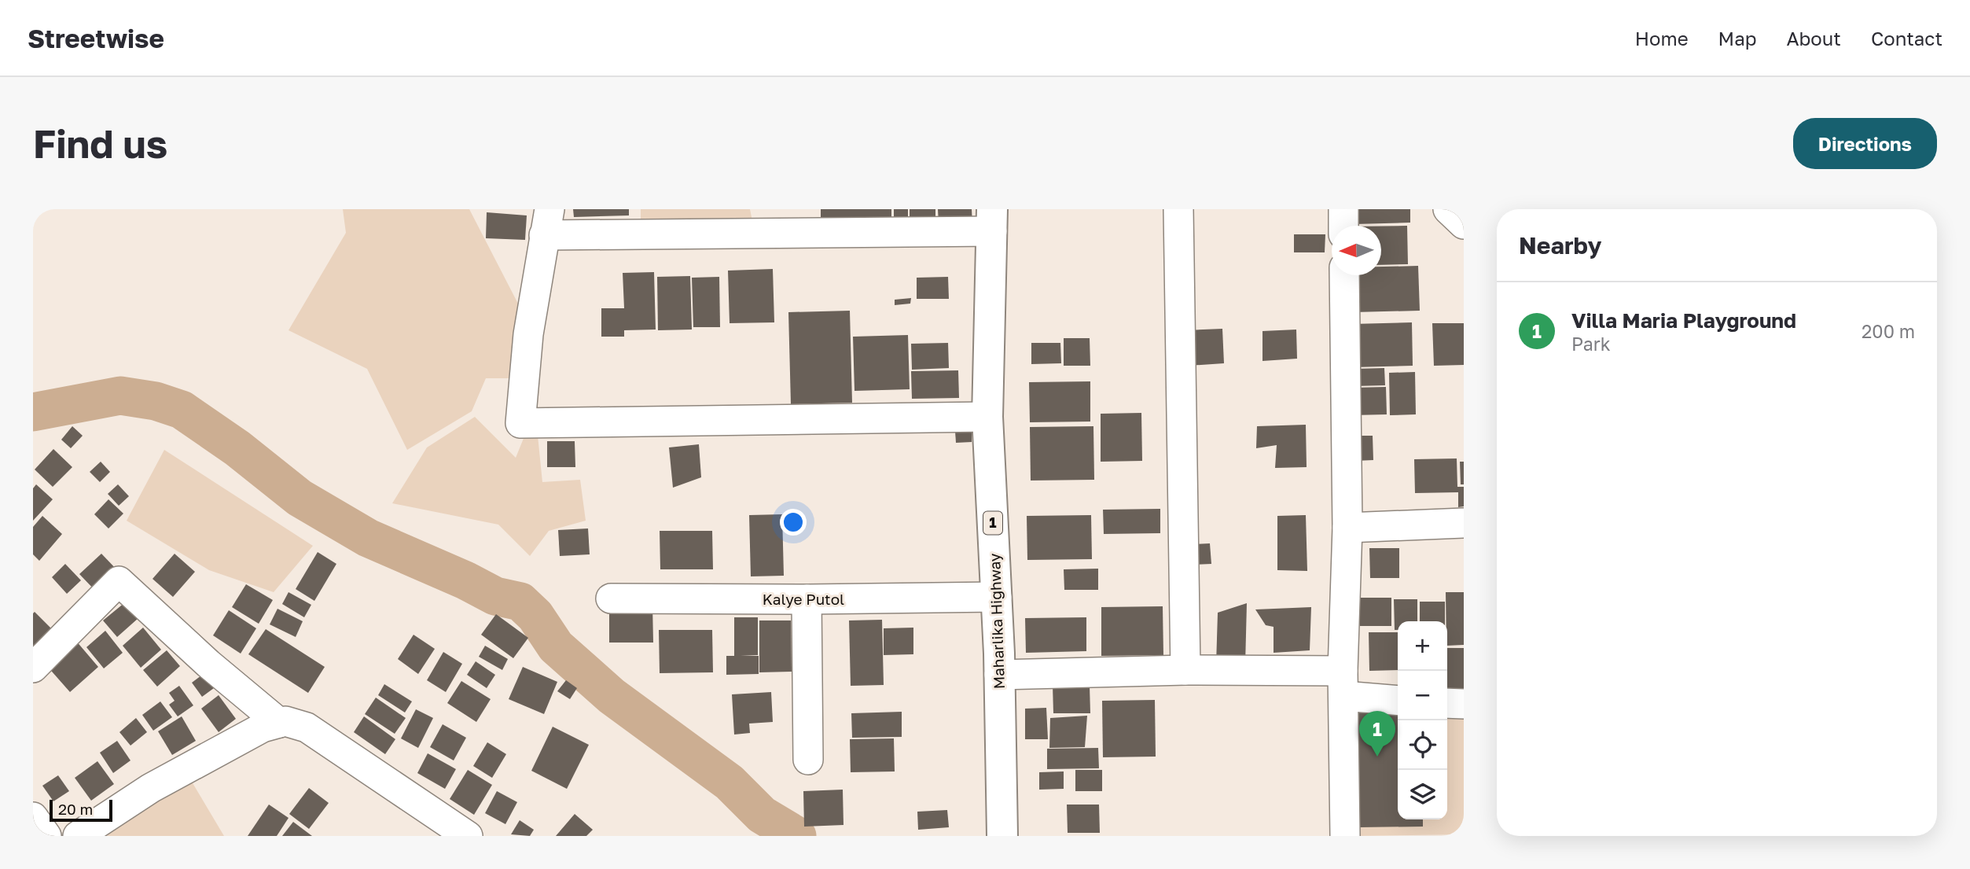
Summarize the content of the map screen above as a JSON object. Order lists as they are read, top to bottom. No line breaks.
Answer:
{"streets":{"highway":["1","Maharlika Highway"],"street":["Kalye Putol"]},"crossings":[["Kalye Putol","Maharlika Highway"]],"scale_bar":"20 m","north":"left","page":{"header":"Streetwise","nav":["Home","Map","About","Contact"],"buttons":"Directions","title":"Find us","heading":"Nearby","list":[{"mark":"1","name":"Villa Maria Playground","note":"Park","value":"200 m"}],"map_buttons":["+","−"],"pins":"1","scale":"20 m"}}
